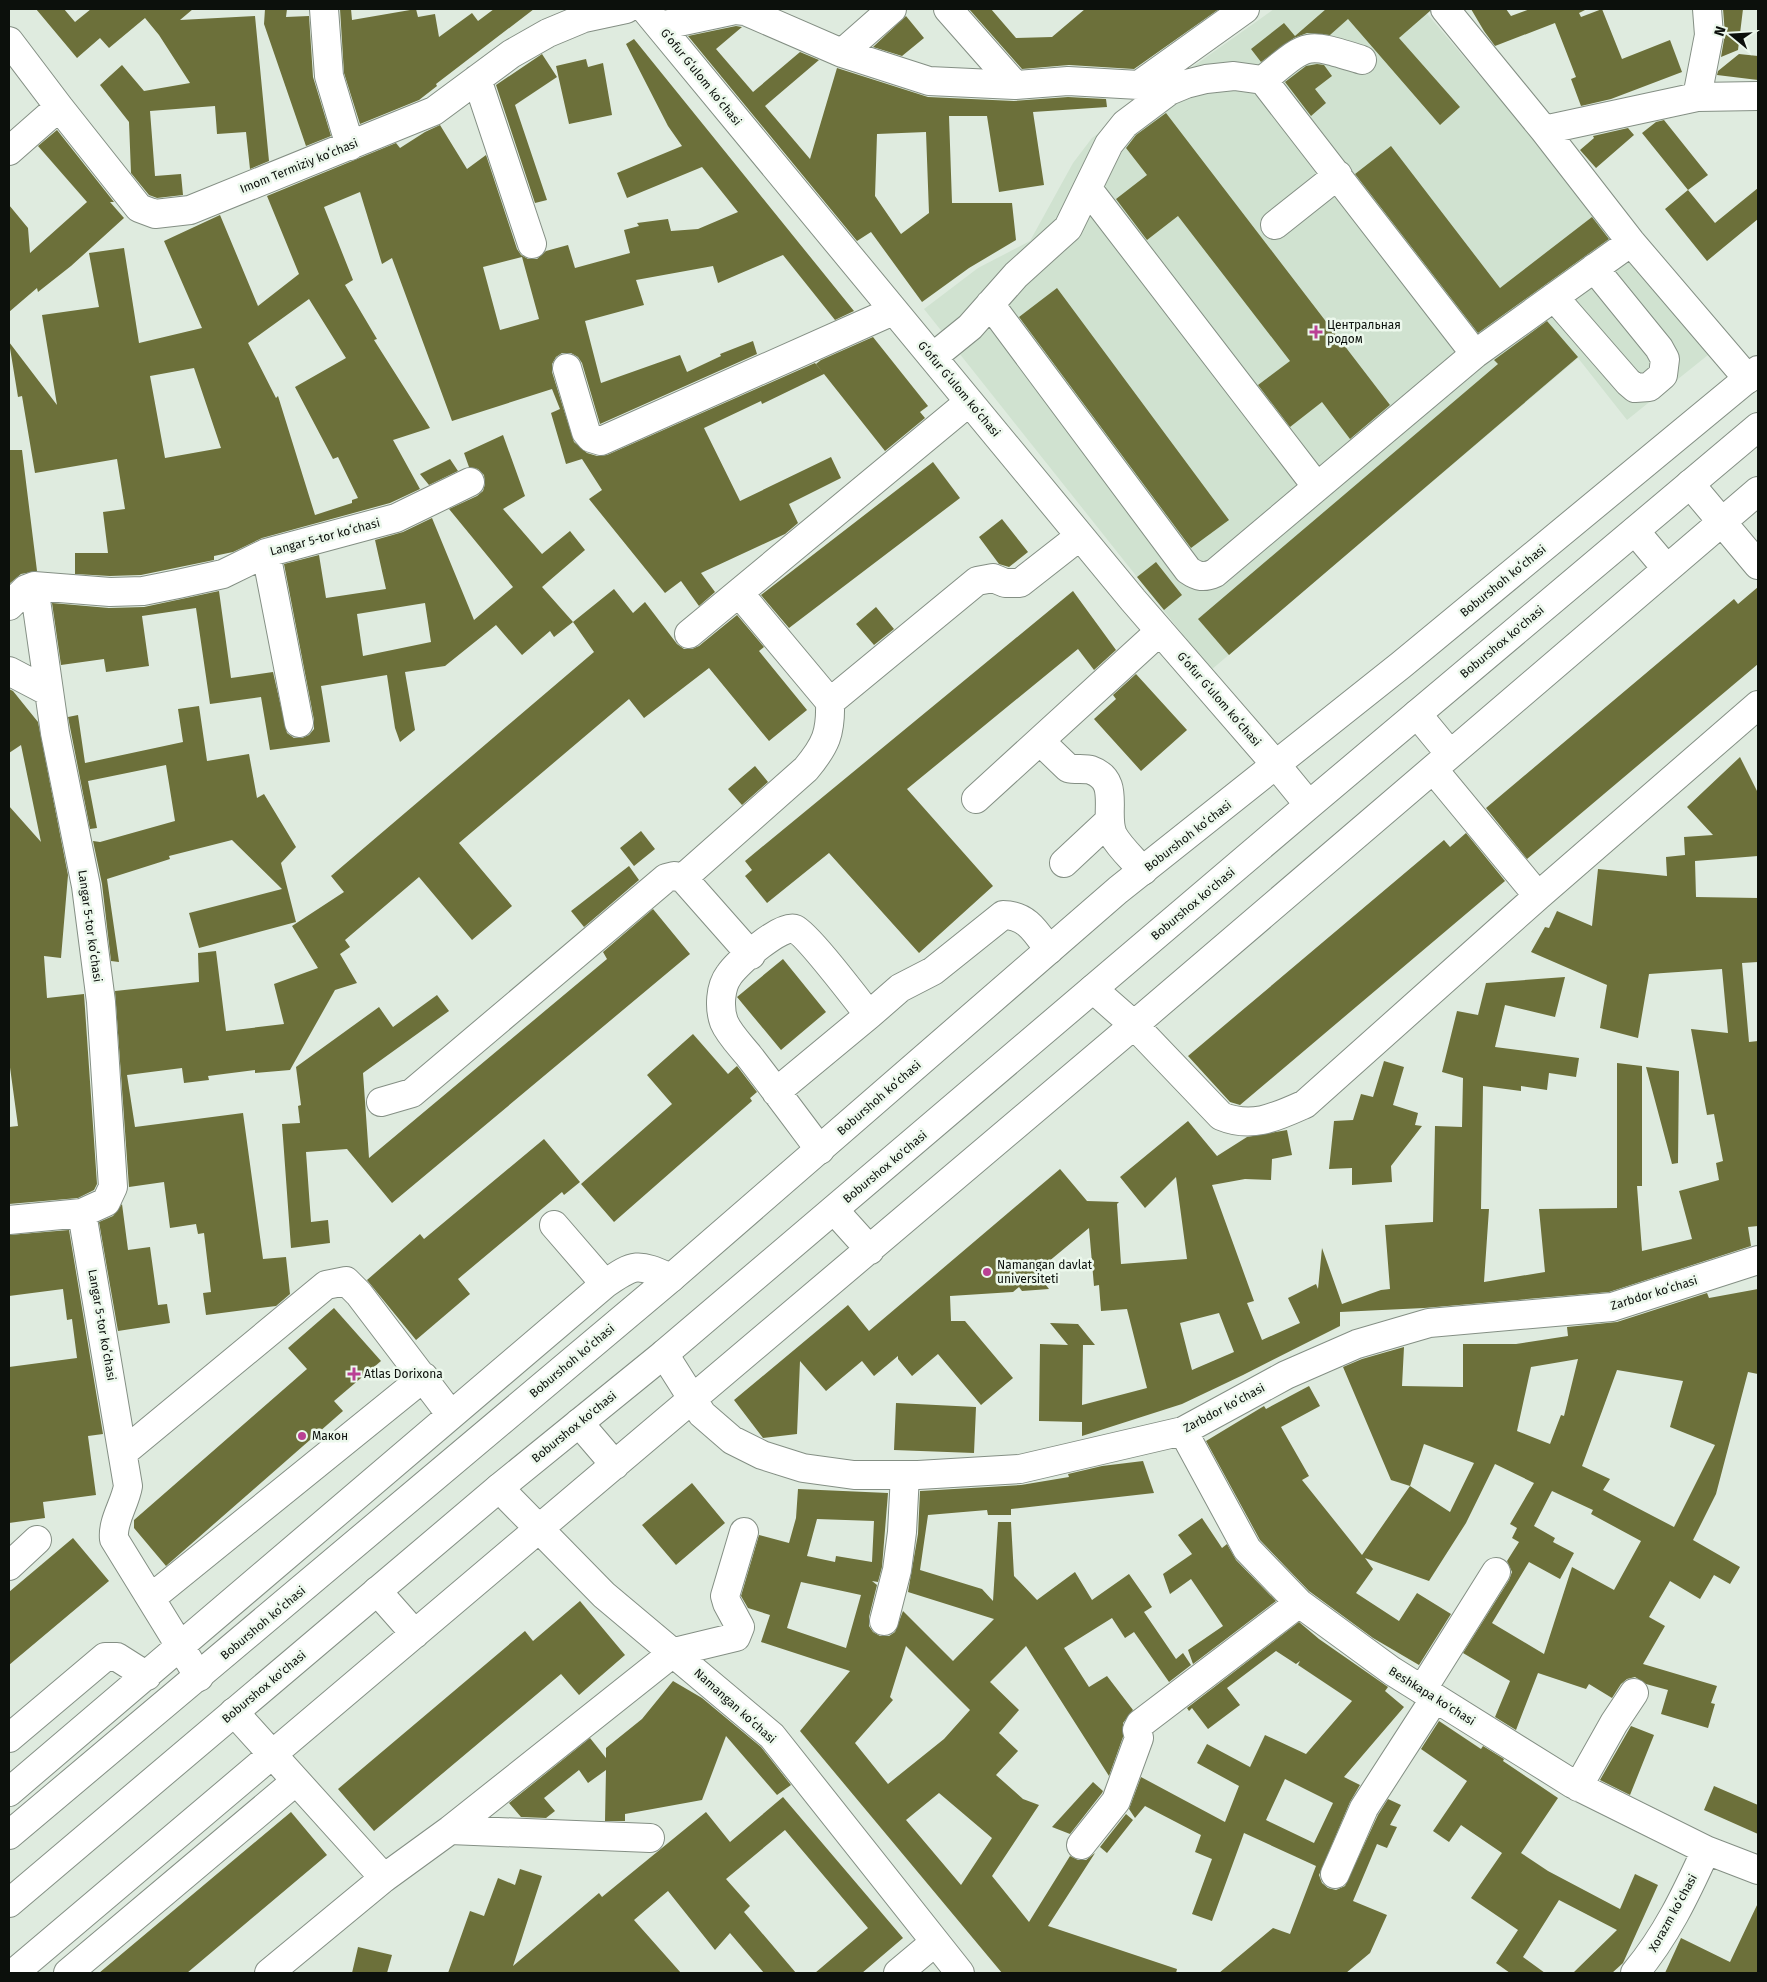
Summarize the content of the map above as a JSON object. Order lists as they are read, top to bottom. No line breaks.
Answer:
{"streets":{"street":["Gʻofur Gʻulom koʻchasi","Imom Termiziy koʻchasi","Langar 5-tor koʻchasi","Boburshoh koʻchasi","Boburshox ko'chasi","Zarbdor koʻchasi","Beshkapa ko'chasi","Namangan koʻchasi","Xorazm koʻchasi"]},"crossings":[["Gʻofur Gʻulom koʻchasi","Boburshoh koʻchasi"],["Gʻofur Gʻulom koʻchasi","Boburshox ko'chasi"],["Langar 5-tor koʻchasi","Boburshoh koʻchasi"],["Boburshox ko'chasi","Zarbdor koʻchasi"],["Boburshox ko'chasi","Namangan koʻchasi"],["Zarbdor koʻchasi","Beshkapa ko'chasi"],["Beshkapa ko'chasi","Xorazm koʻchasi"]],"places":{"health":["Центральная родом","Atlas Dorixona"],"other":["Namangan davlat universiteti","Макон"]},"north":"left"}
